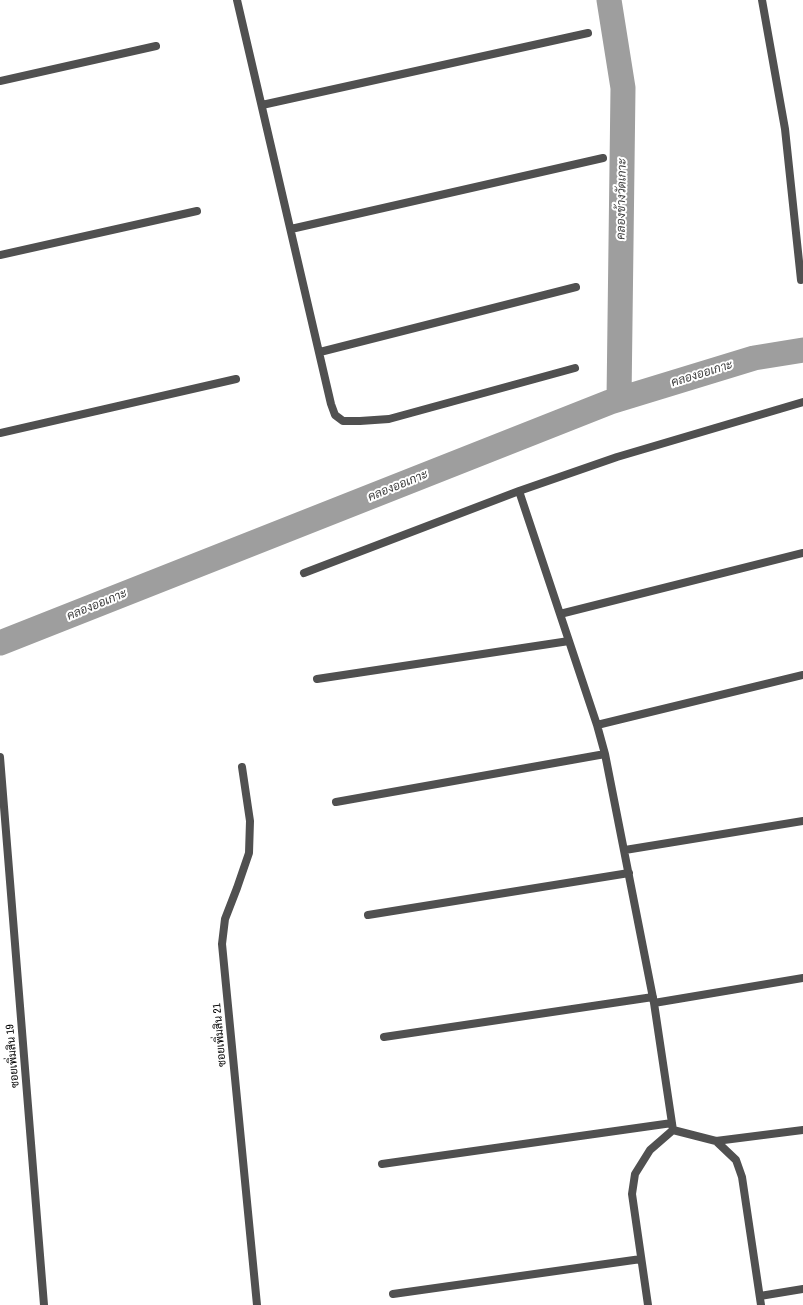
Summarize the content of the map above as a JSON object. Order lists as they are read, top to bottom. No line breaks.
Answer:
{"streets":{"street":["ซอยเพิ่มสิน 21","ซอยเพิ่มสิน 19"]},"water":["คลองข้างวัดเกาะ","คลองออเกาะ"]}
